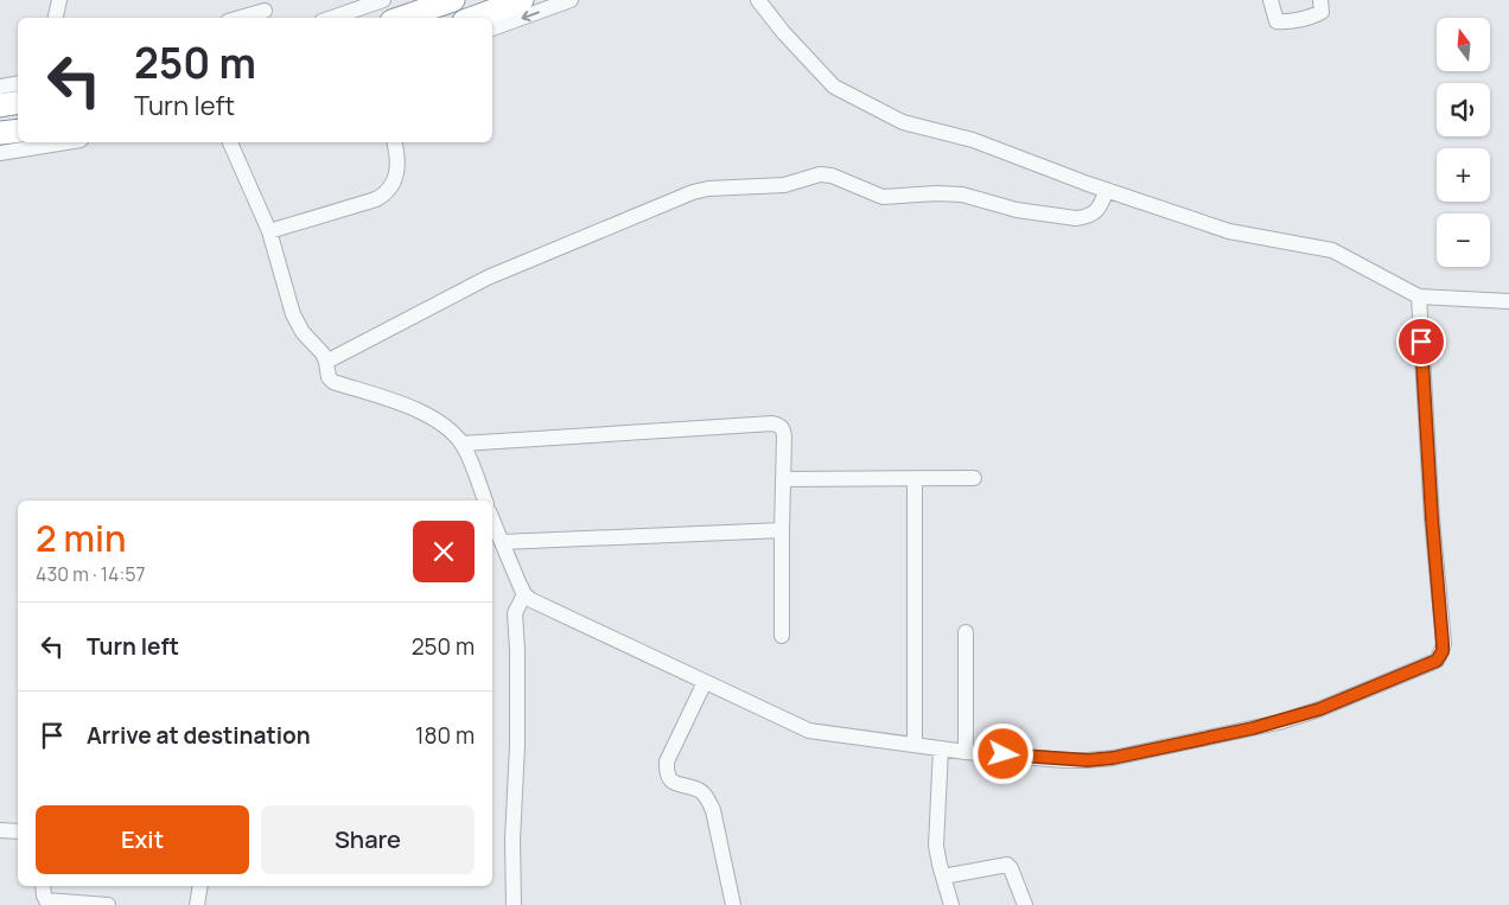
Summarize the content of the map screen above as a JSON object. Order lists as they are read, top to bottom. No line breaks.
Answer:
{"north":"top","page":{"map_buttons":["+","−"],"turn":["250 m","Turn left"],"heading":["2 min","430 m · 14:57"],"list":[{"name":"Turn left","value":"250 m"},{"name":"Arrive at destination","value":"180 m"}],"buttons":["Exit","Share"]}}
